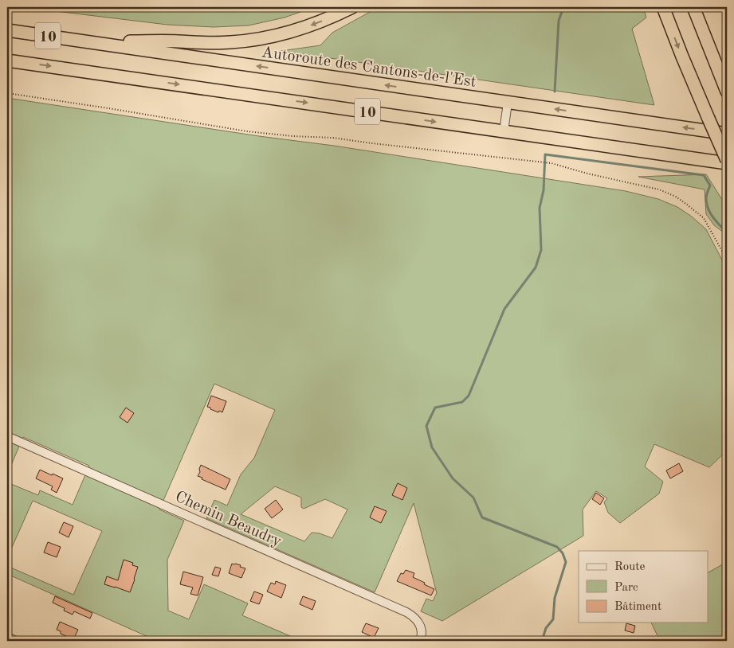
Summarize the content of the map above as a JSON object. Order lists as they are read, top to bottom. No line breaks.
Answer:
{"streets":{"highway":["10","Autoroute des Cantons-de-l'Est"],"street":["Chemin Beaudry"]},"legend":["Route","Parc","Bâtiment"]}
